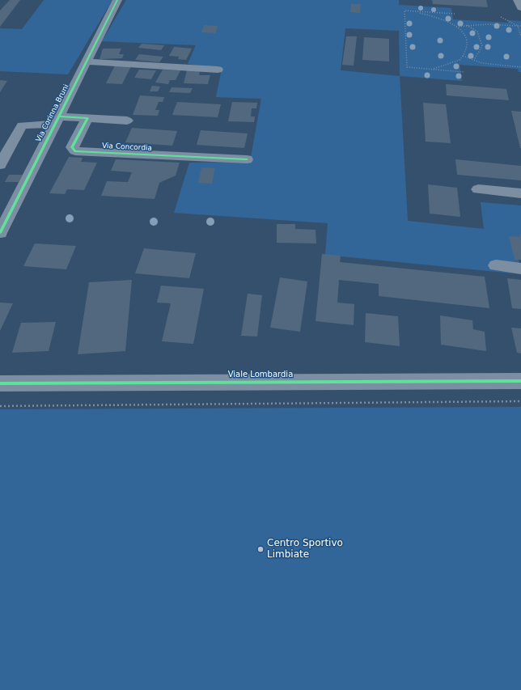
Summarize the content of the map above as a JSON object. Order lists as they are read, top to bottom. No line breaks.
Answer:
{"streets":{"street":["Via Corinna Bruni","Via Concordia","Viale Lombardia"]},"places":["Centro Sportivo Limbiate"]}
